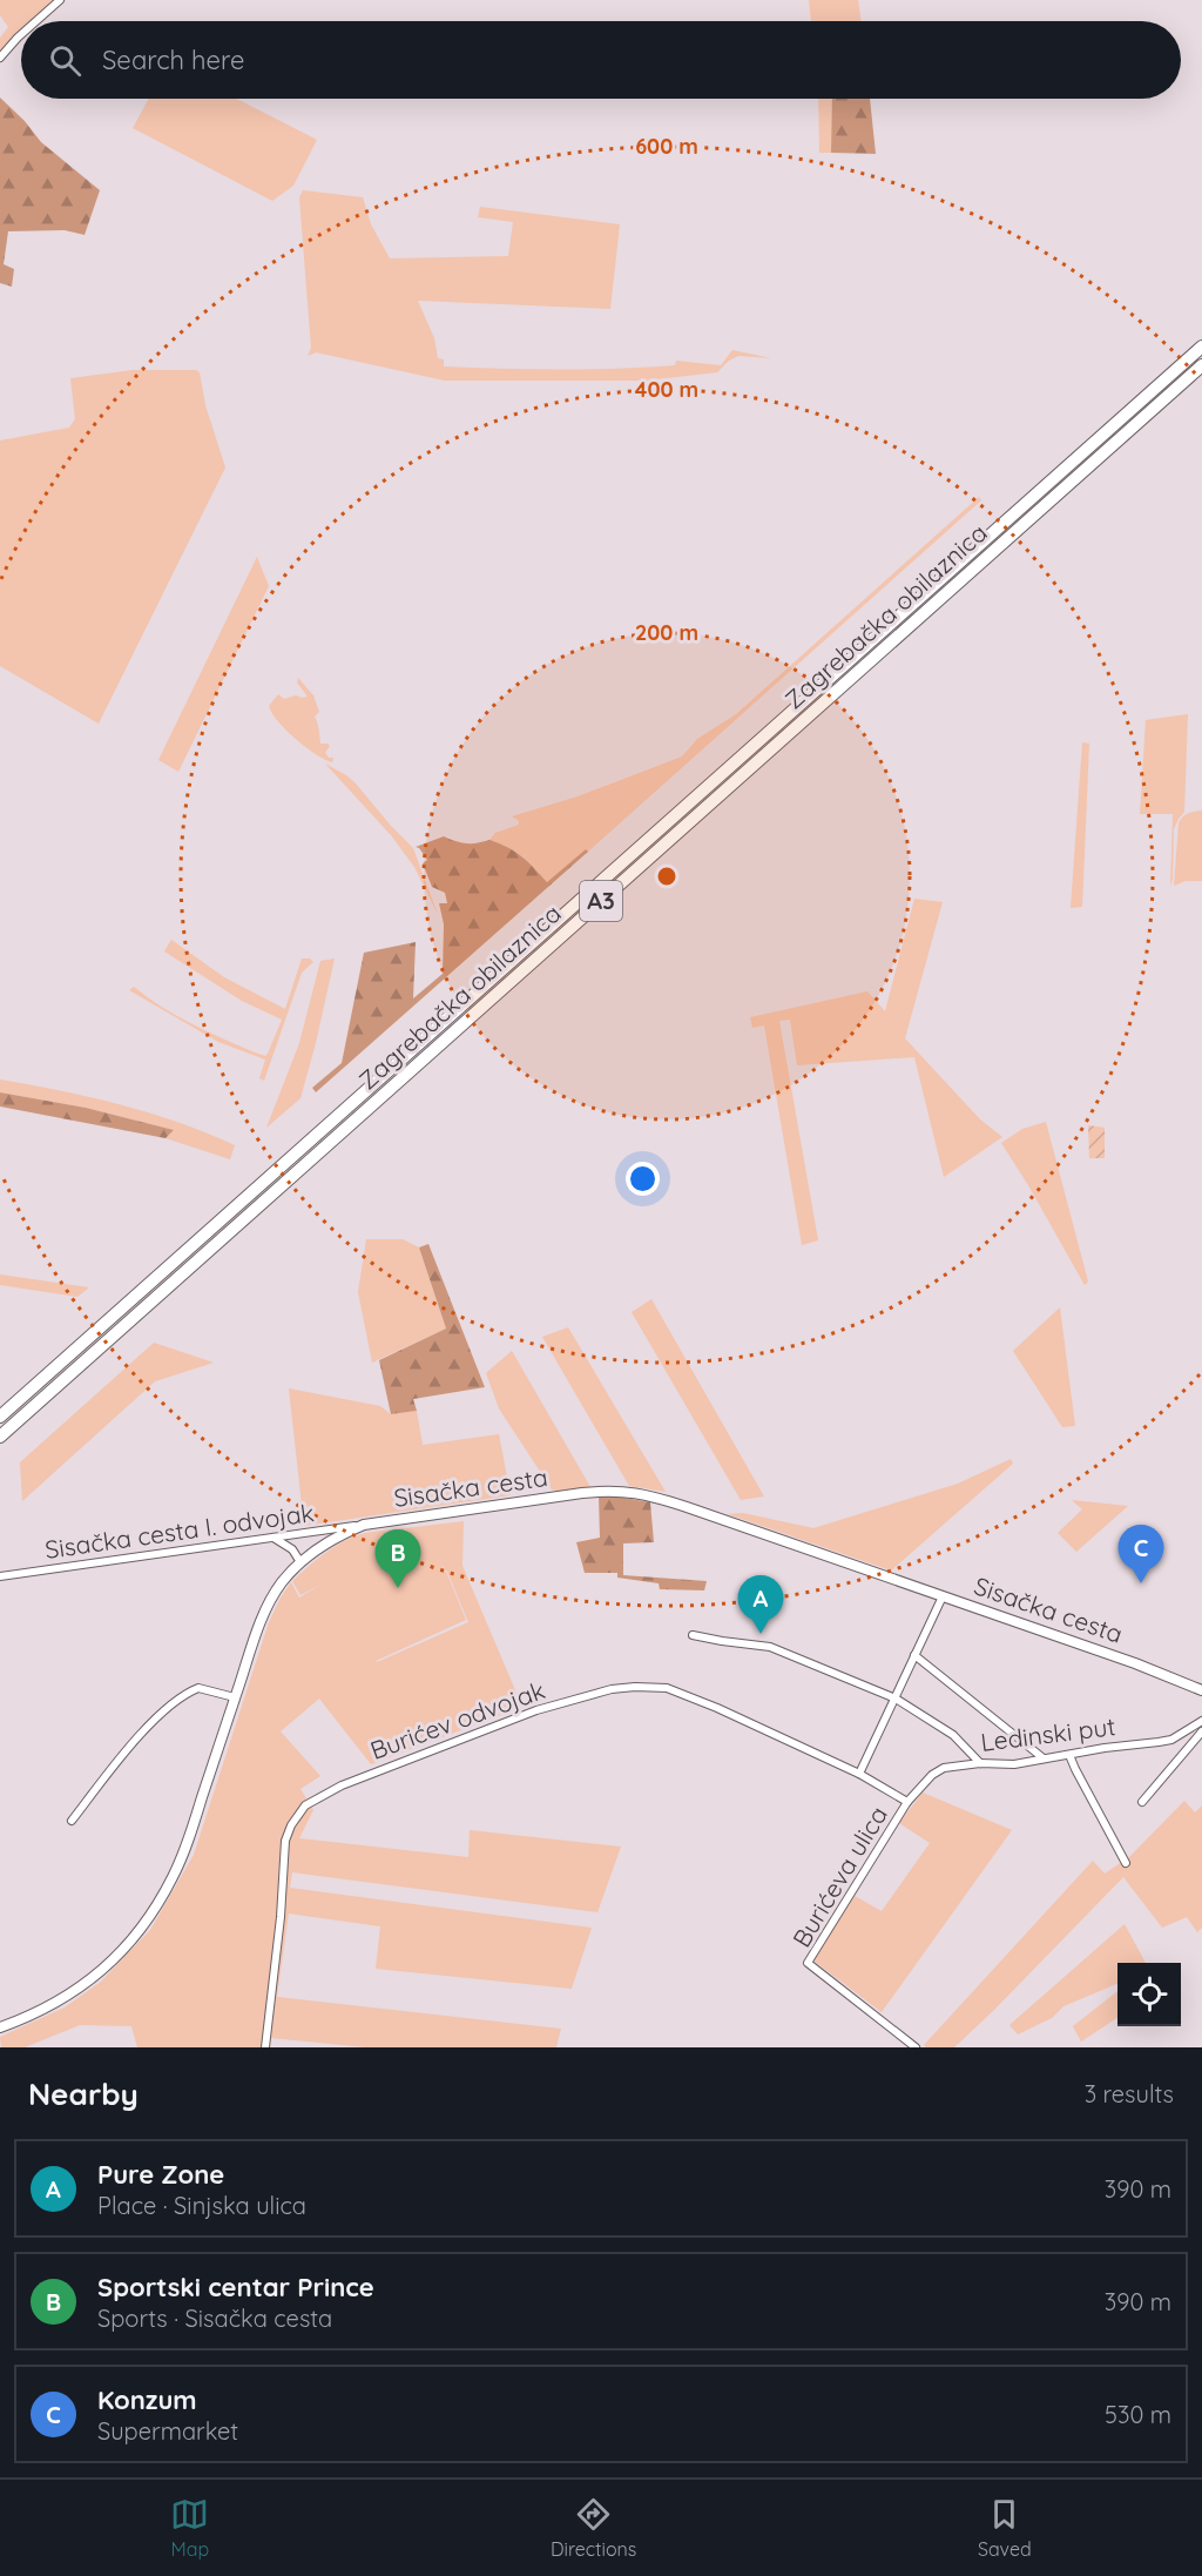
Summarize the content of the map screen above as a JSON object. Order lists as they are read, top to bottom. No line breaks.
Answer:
{"streets":{"highway":["Zagrebačka obilaznica","A3"],"main road":["Sisačka cesta"],"street":["Sisačka cesta I. odvojak","Burićev odvojak","Ledinski put","Burićeva ulica"]},"crossings":[["Sisačka cesta","Sisačka cesta I. odvojak"],["Sisačka cesta","Burićeva ulica"],["Burićev odvojak","Burićeva ulica"],["Ledinski put","Burićeva ulica"]],"page":{"search":"Search here","pins":["C","B","A"],"heading":["Nearby","3 results"],"list":[{"mark":"A","name":"Pure Zone","note":"Place · Sinjska ulica","value":"390 m"},{"mark":"B","name":"Sportski centar Prince","note":"Sports · Sisačka cesta","value":"390 m"},{"mark":"C","name":"Konzum","note":"Supermarket","value":"530 m"}],"nav":["Map","Directions","Saved"]},"rings":["600 m","400 m","200 m"]}
